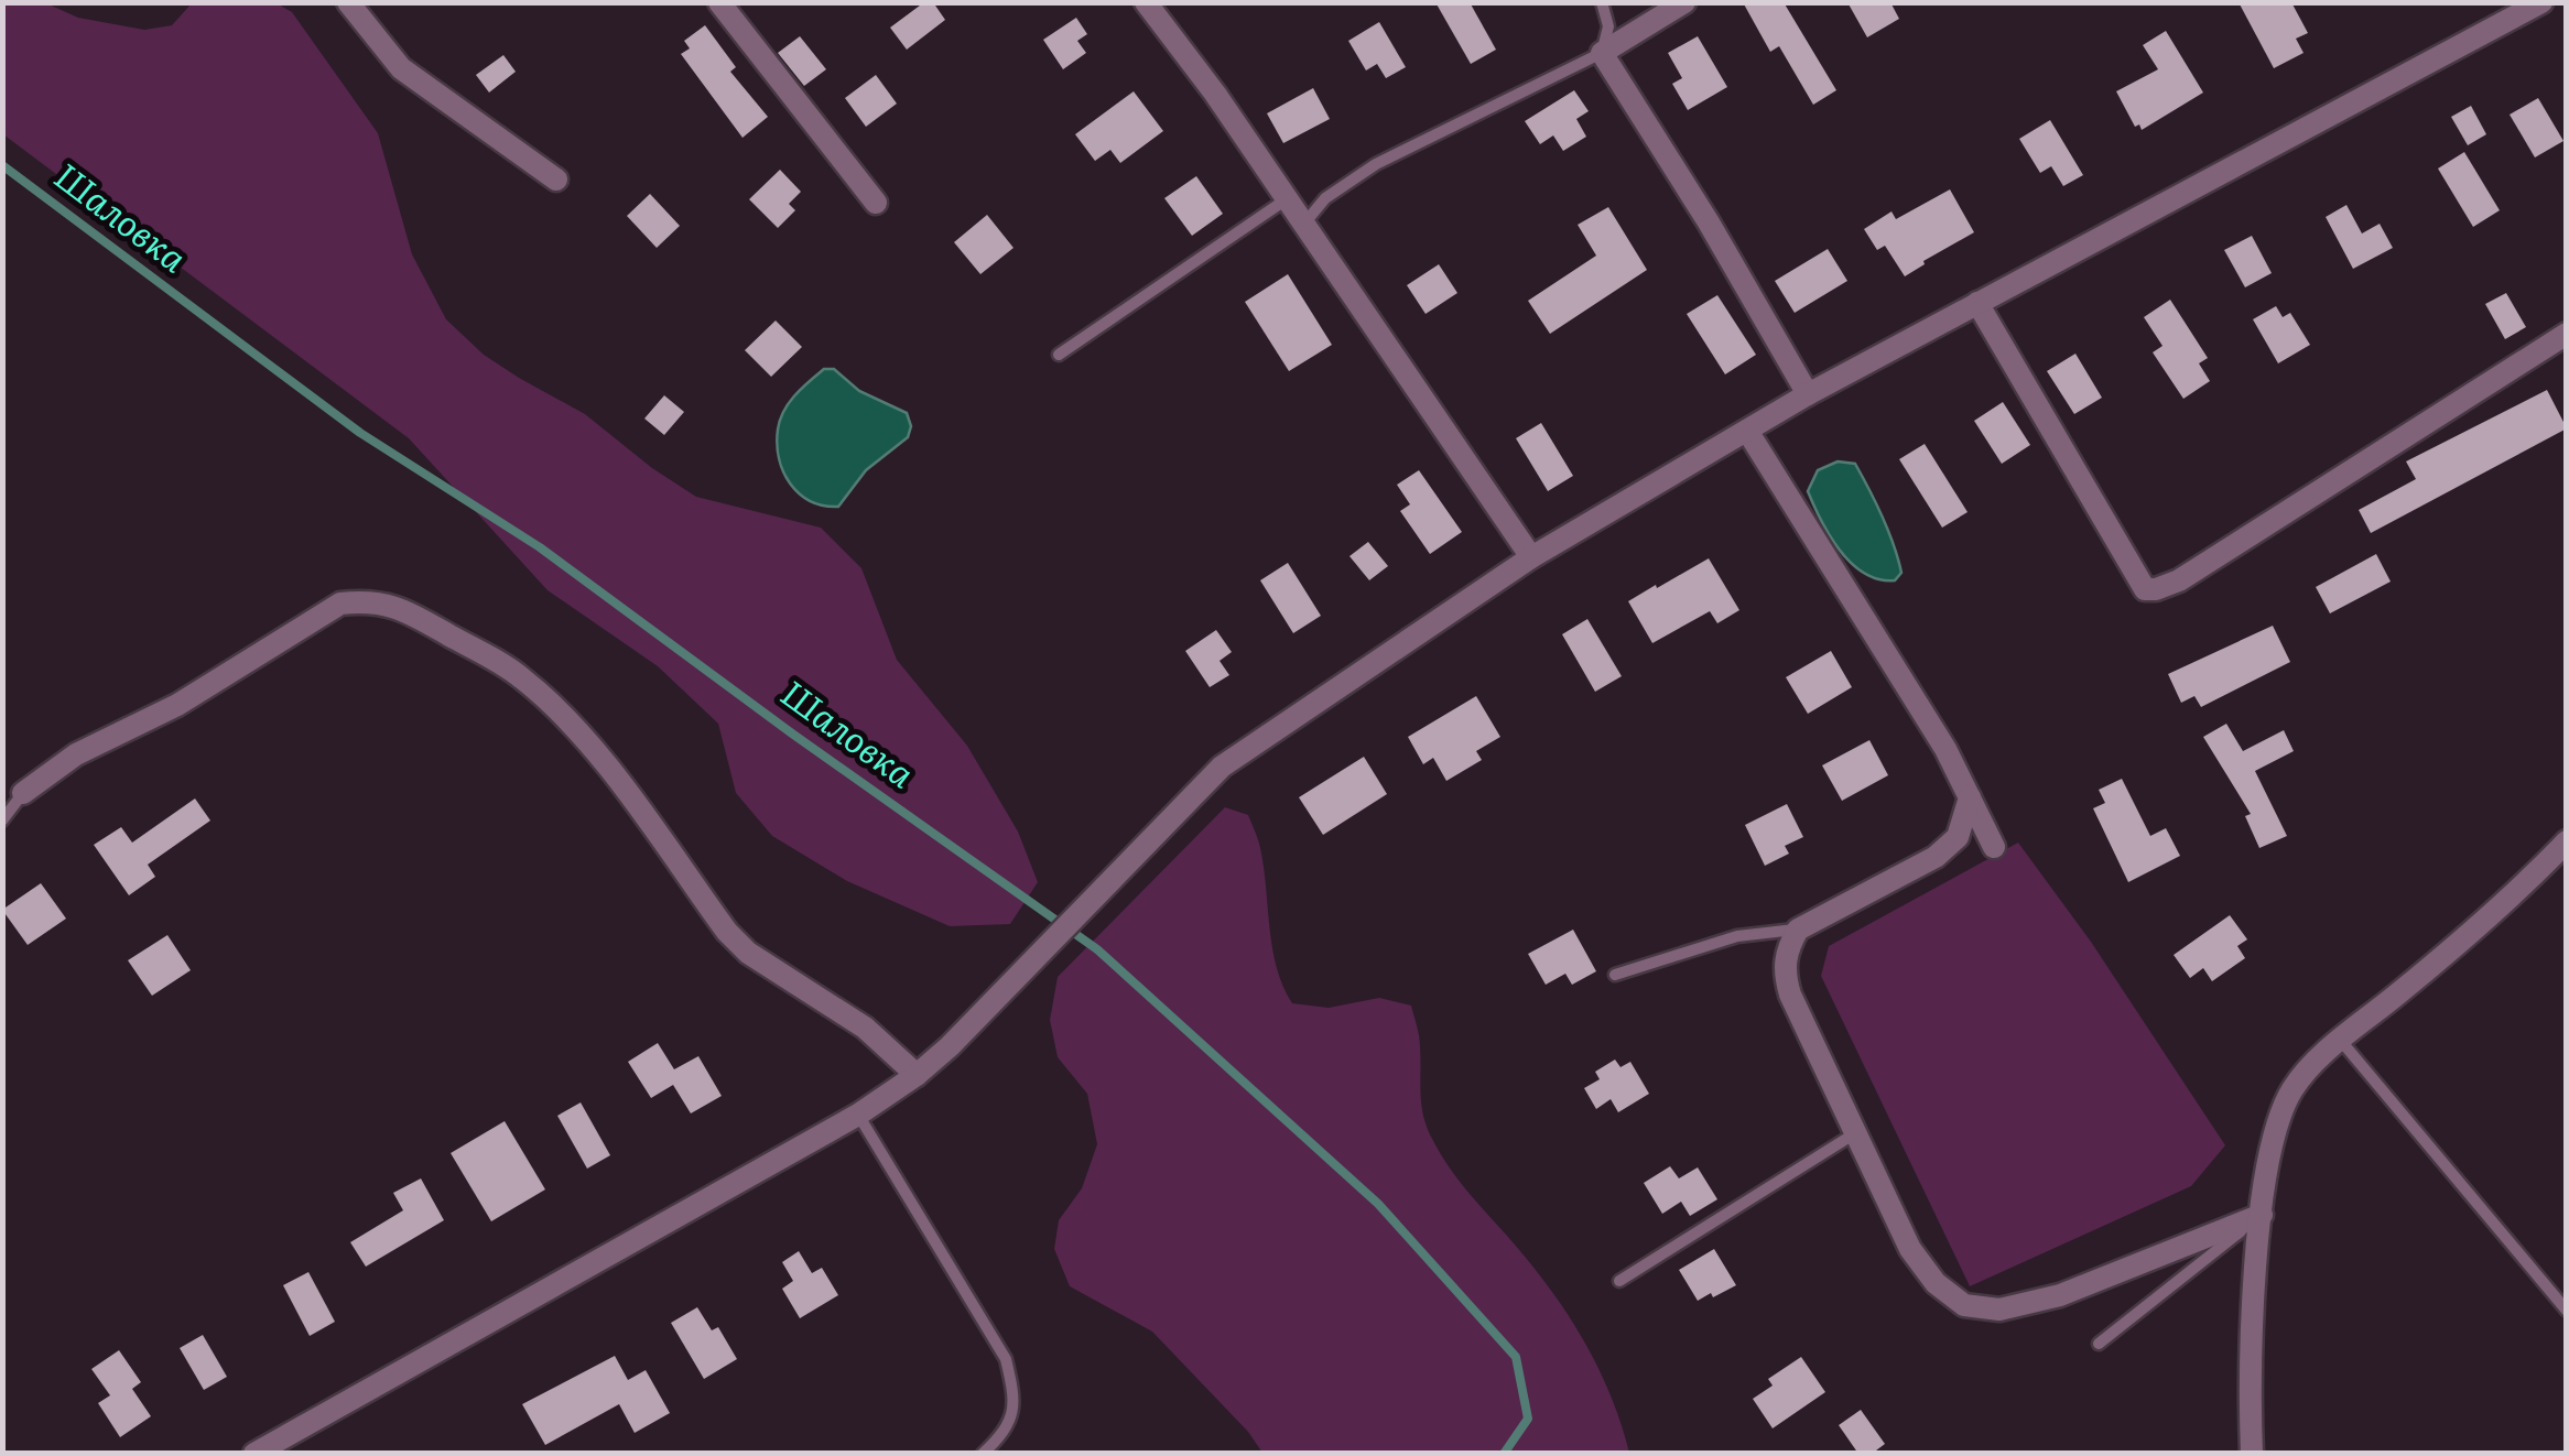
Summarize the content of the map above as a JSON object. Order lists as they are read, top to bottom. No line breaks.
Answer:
{"water":["Шаловка"]}
